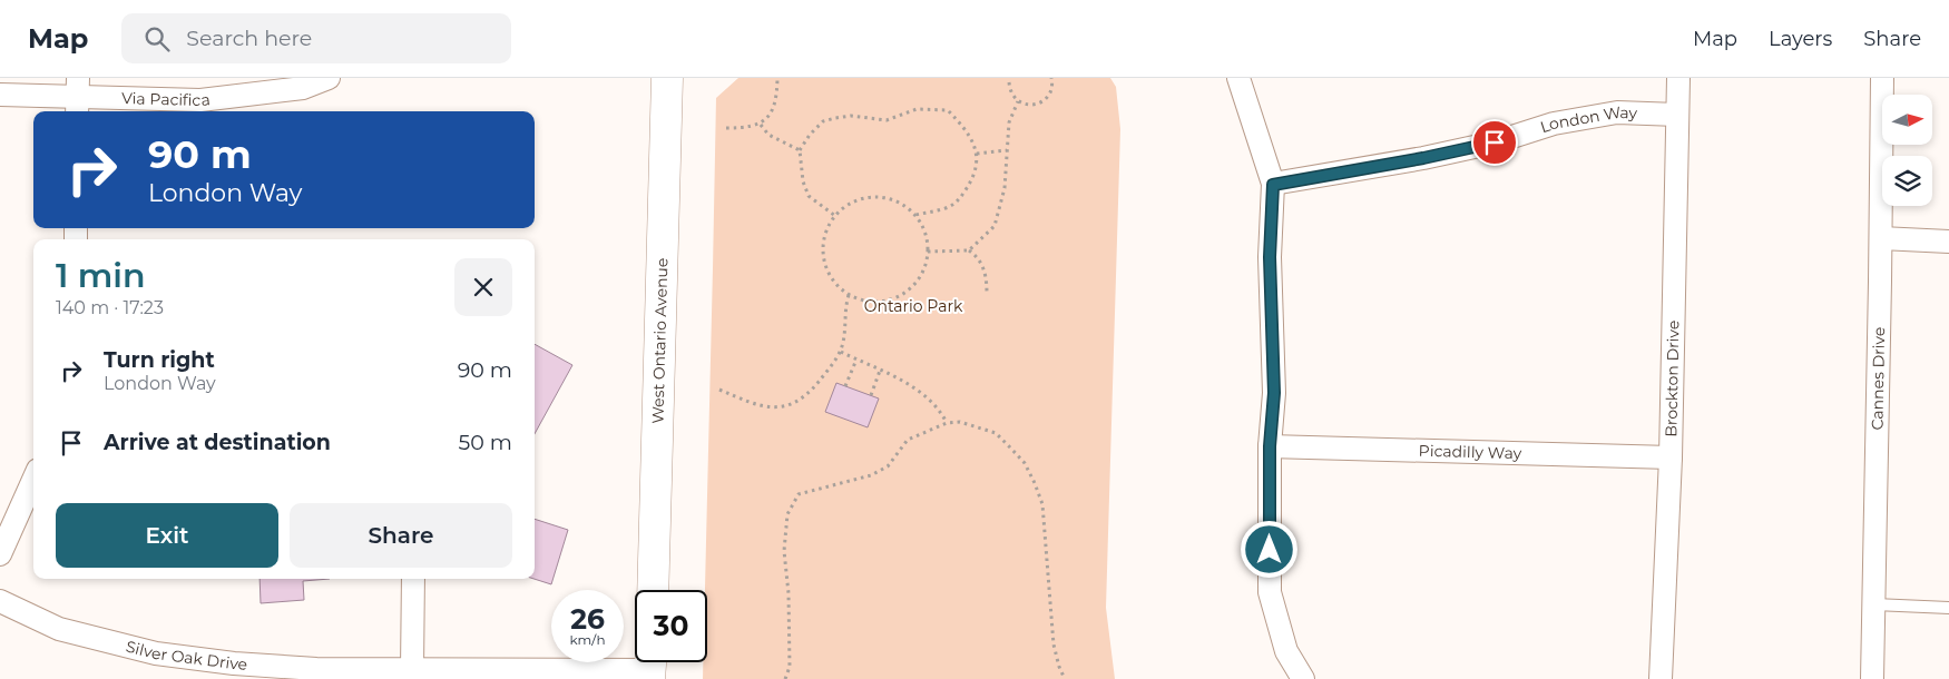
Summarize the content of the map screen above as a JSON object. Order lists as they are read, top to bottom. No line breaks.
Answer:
{"streets":{"main road":["West Ontario Avenue"],"street":["Via Pacifica","London Way","Brockton Drive","Cannes Drive","Picadilly Way","Silver Oak Drive"]},"crossings":[["London Way","Brockton Drive"],["Brockton Drive","Picadilly Way"]],"parks":["Ontario Park"],"north":"right","page":{"header":"Map","search":"Search here","nav":["Map","Layers","Share"],"turn":["90 m","London Way"],"heading":["1 min","140 m · 17:23"],"list":[{"name":"Turn right","note":"London Way","value":"90 m"},{"name":"Arrive at destination","value":"50 m"}],"buttons":["Exit","Share"],"speed":"26 km/h","limit":"30"}}
